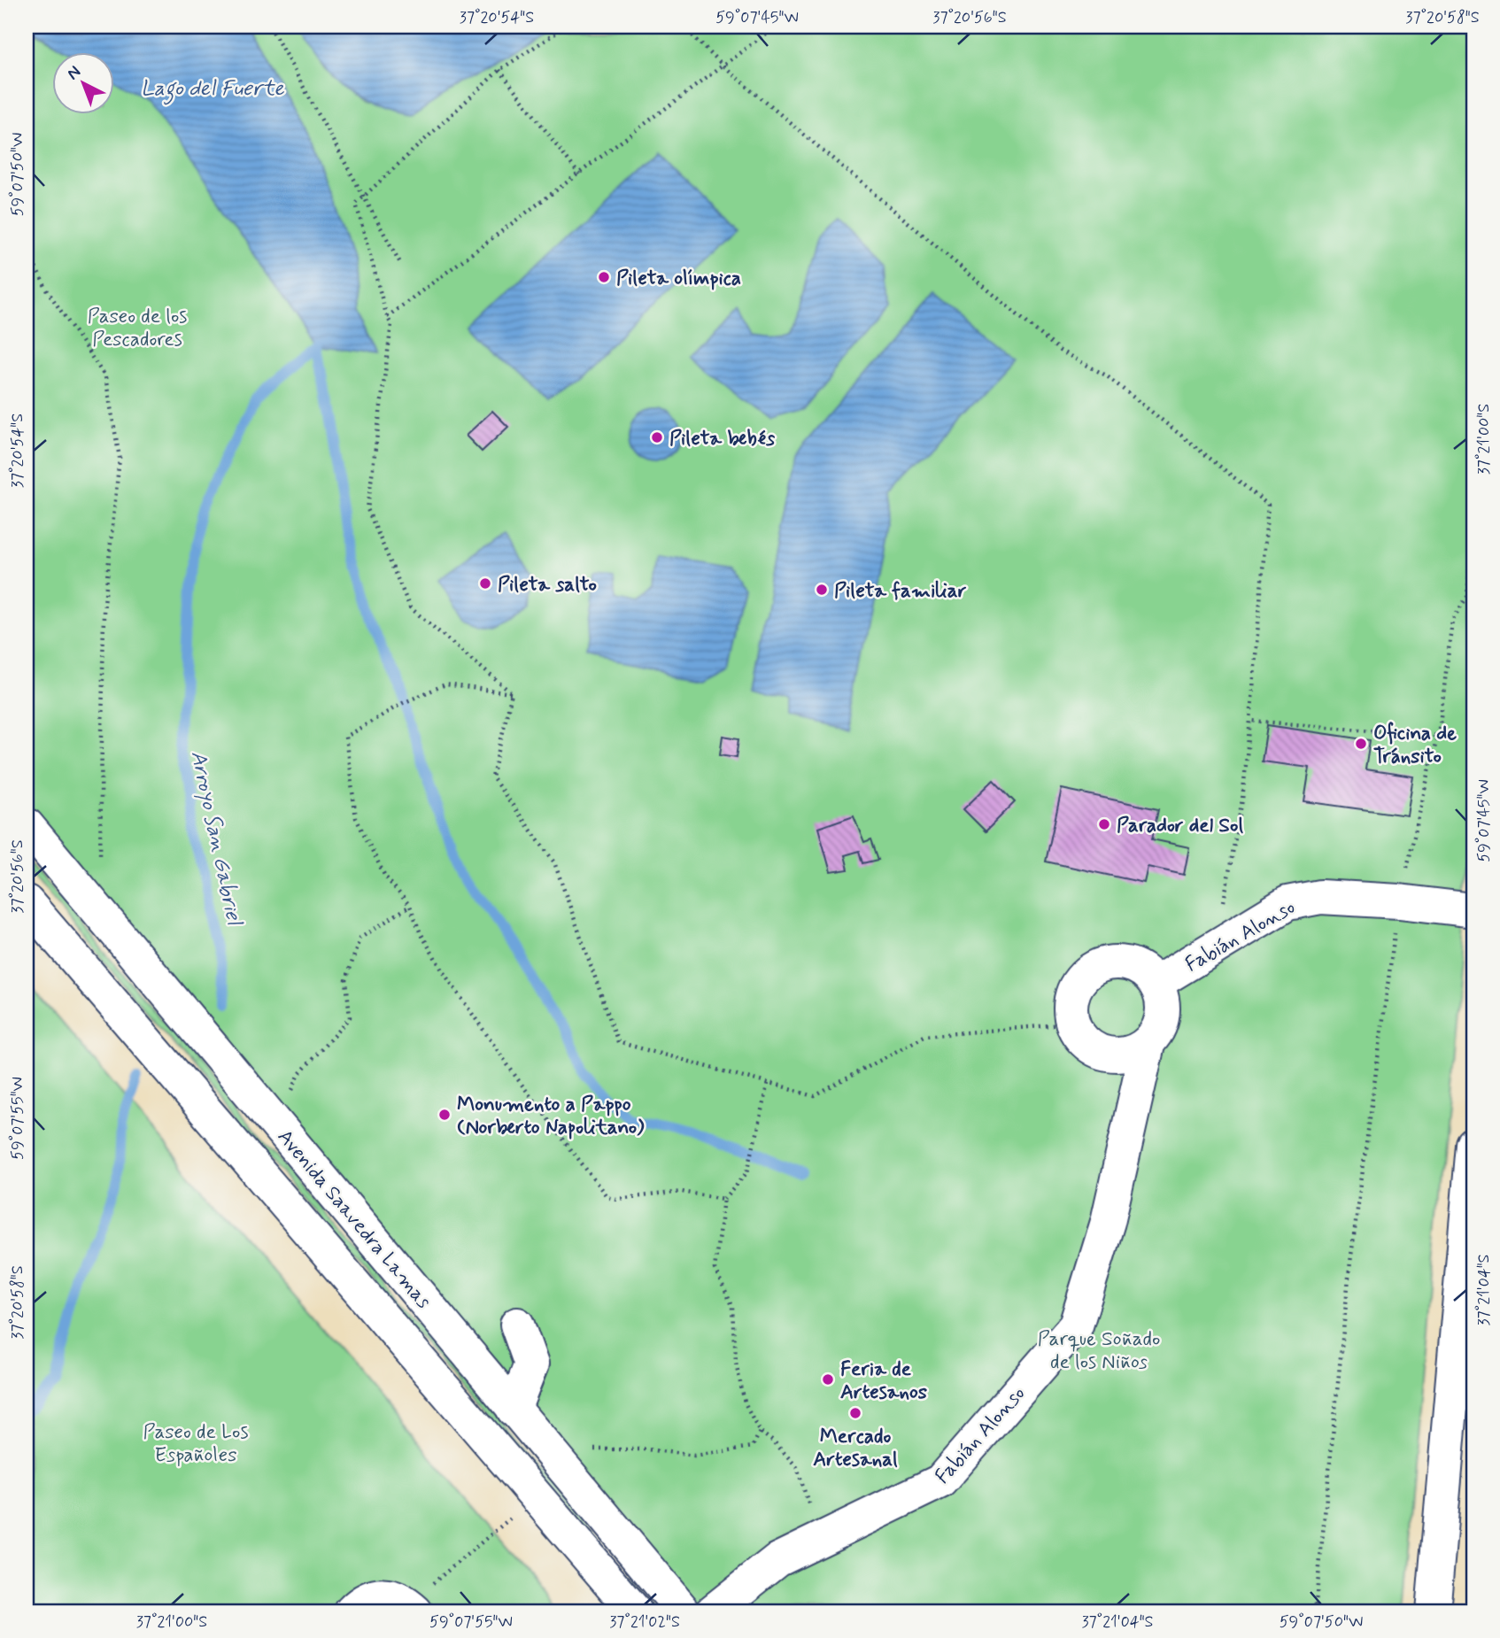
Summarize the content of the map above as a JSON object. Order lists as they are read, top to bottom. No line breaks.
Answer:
{"streets":{"main road":["Fabián Alonso","Avenida Saavedra Lamas"]},"water":["Lago del Fuerte","Arroyo San Gabriel"],"parks":["Paseo de los Pescadores","Parque Soñado de los Niños","Paseo de Los Españoles"],"places":["Pileta olímpica","Pileta bebés","Pileta salto","Pileta familiar","Oficina de Tránsito","Parador del Sol","Monumento a Pappo (Norberto Napolitano)","Feria de Artesanos","Mercado Artesanal"],"north":"top left","coordinates":["37°20'54\"S","59°07'45\"W","37°20'56\"S","37°20'58\"S","59°07'50\"W","37°21'00\"S","59°07'55\"W","37°21'04\"S","37°21'02\"S"]}
